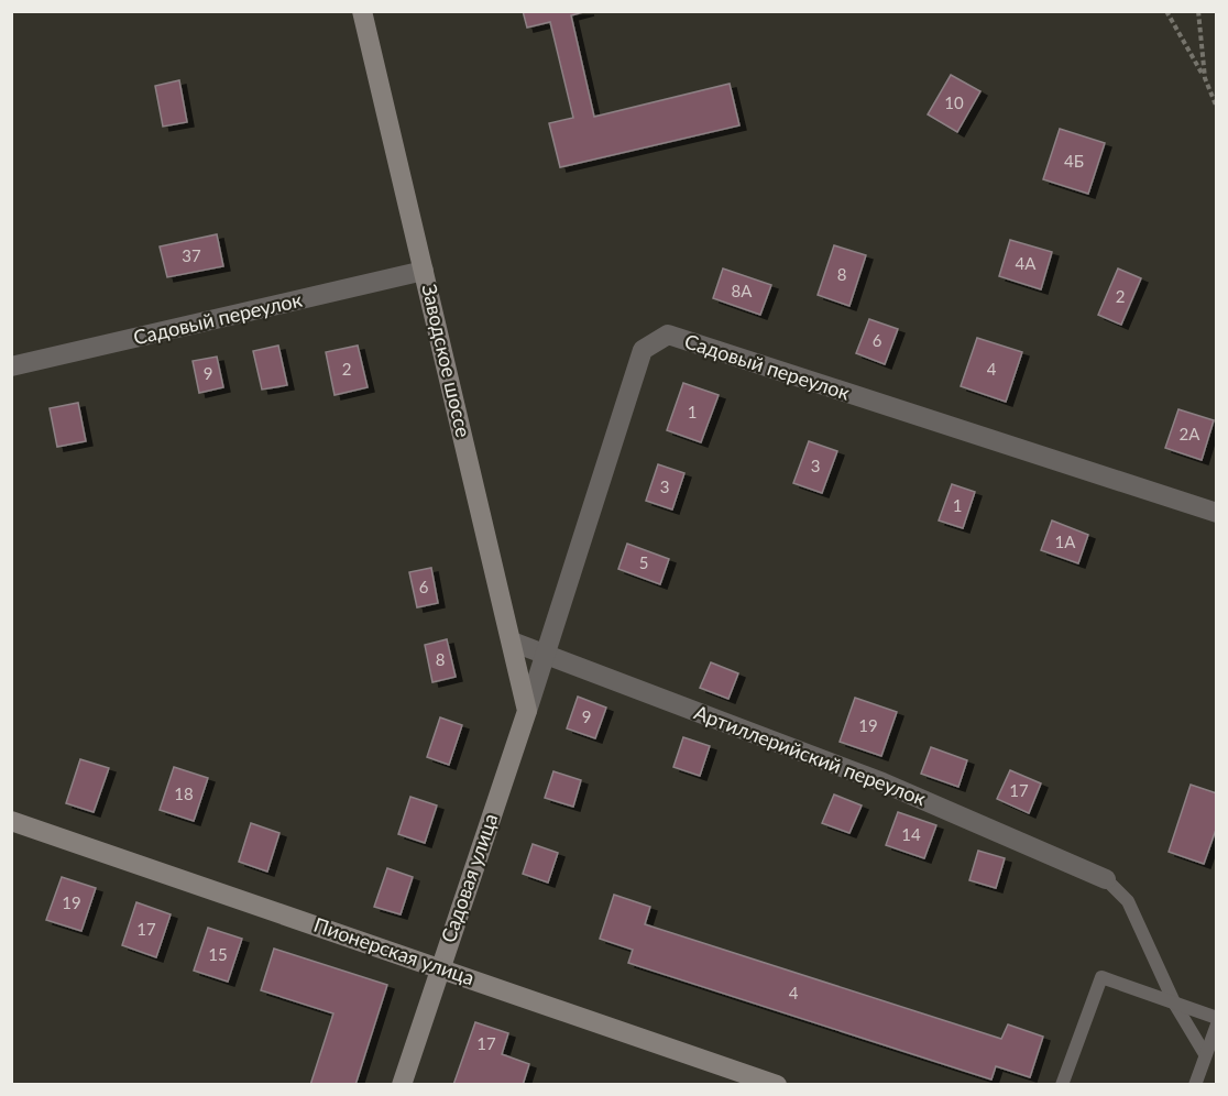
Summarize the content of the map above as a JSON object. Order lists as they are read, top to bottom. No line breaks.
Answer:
{"streets":{"street":["Садовый переулок","Заводское шоссе","Артиллерийский переулок","Садовая улица","Пионерская улица"]},"crossings":[["Садовый переулок","Заводское шоссе"],["Садовый переулок","Артиллерийский переулок"],["Садовый переулок","Садовая улица"],["Заводское шоссе","Артиллерийский переулок"],["Заводское шоссе","Садовая улица"],["Садовая улица","Пионерская улица"]],"house_numbers":["10","4Б","37","4А","8","8А","2","6","2","4","9","1","2А","3","3","1","1А","5","6","8","9","19","17","18","14","19","17","15","4","17"]}
